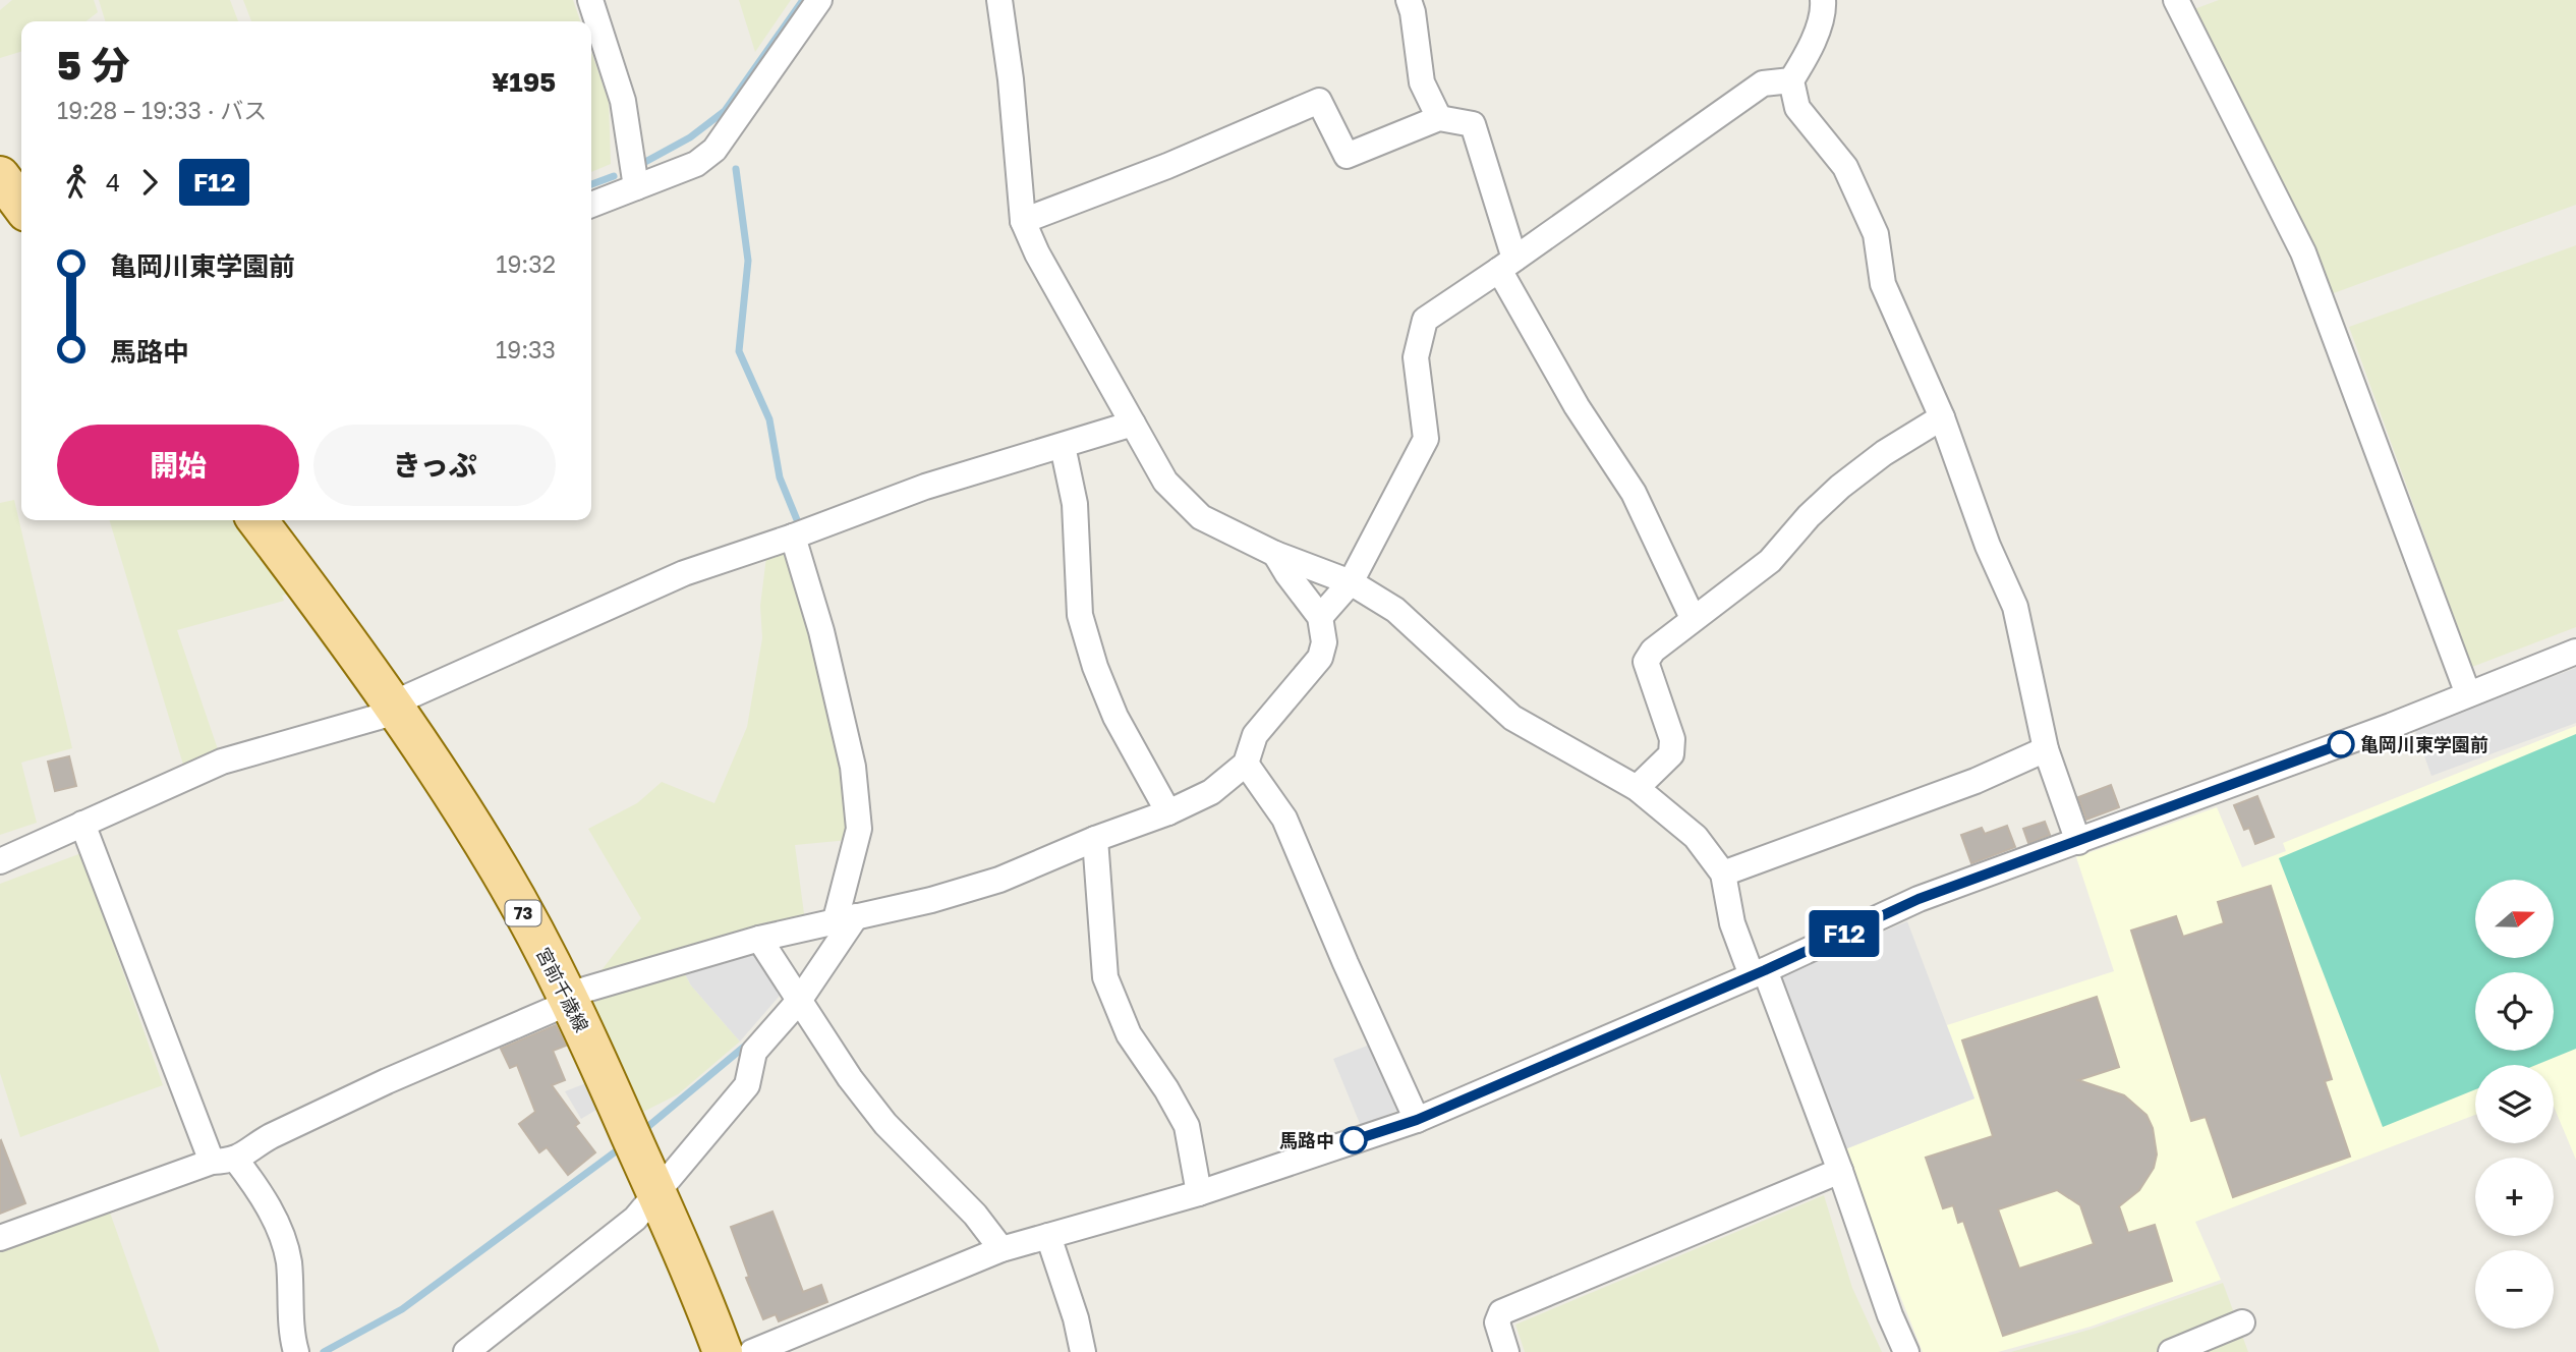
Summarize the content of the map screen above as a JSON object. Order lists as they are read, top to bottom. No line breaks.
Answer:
{"streets":{"main road":["73","宮前千歳線"]},"places":["亀岡川東学園前","馬路中"],"lines":["bus line F12"],"north":"right","page":{"on_map":"F12","heading":["5 分","19:28 – 19:33 · バス","¥195"],"legs":["4","F12"],"list":[{"name":"亀岡川東学園前","value":"19:32"},{"name":"馬路中","value":"19:33"}],"buttons":["開始","きっぷ"],"map_buttons":["+","−"]}}
